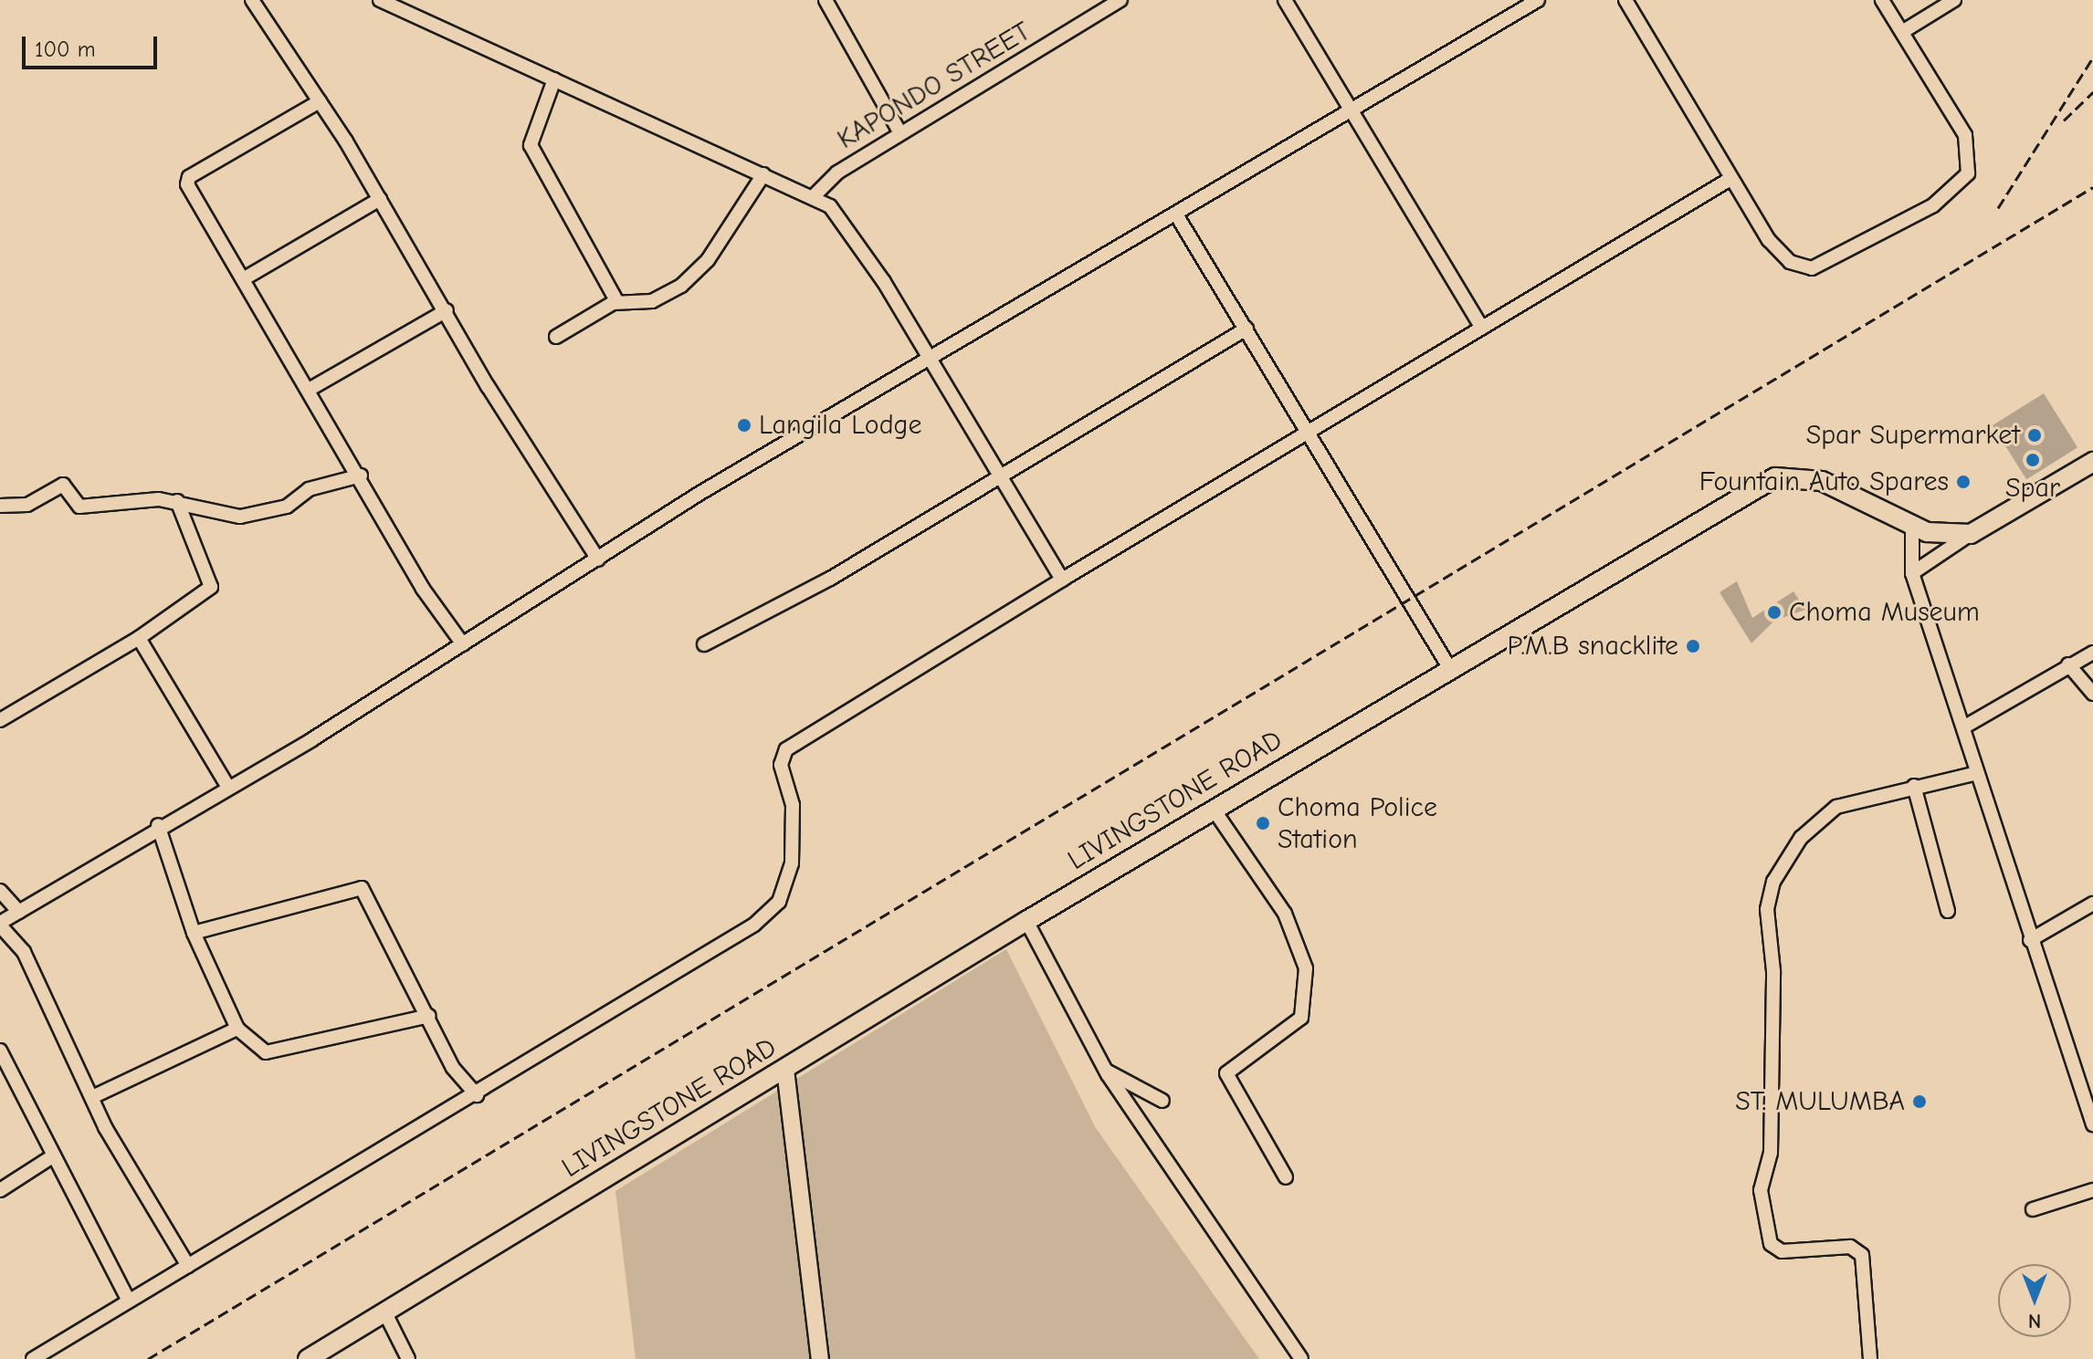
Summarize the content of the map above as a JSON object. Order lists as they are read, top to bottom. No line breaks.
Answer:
{"streets":{"highway":["LIVINGSTONE ROAD"],"street":["KAPONDO STREET"]},"places":["Langila Lodge","Spar Supermarket","Spar","Fountain Auto Spares","Choma Museum","P.M.B snacklite","Choma Police Station","ST. MULUMBA"],"scale_bar":"100 m","north":"bottom"}
